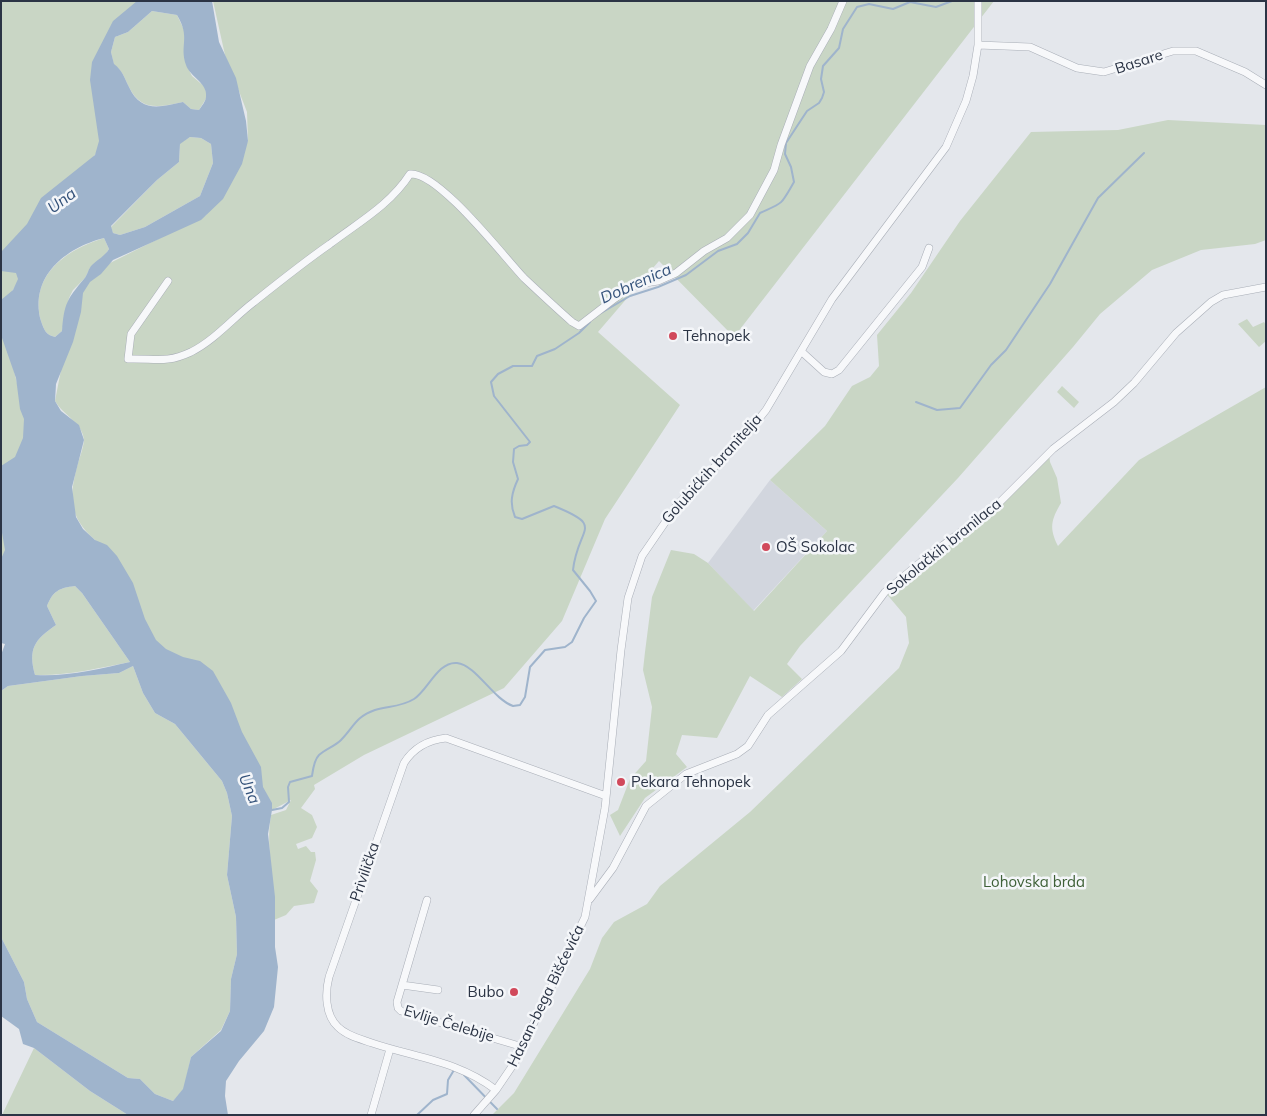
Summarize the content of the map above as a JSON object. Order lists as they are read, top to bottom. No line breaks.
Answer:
{"streets":{"street":["Basare","Golubićkih branitelja","Sokolačkih branilaca","Privilička","Hasan-bega Bišćevića","Evlije Čelebije"]},"crossings":[["Basare","Golubićkih branitelja"],["Golubićkih branitelja","Sokolačkih branilaca"],["Golubićkih branitelja","Privilička"],["Golubićkih branitelja","Hasan-bega Bišćevića"],["Sokolačkih branilaca","Hasan-bega Bišćevića"],["Privilička","Hasan-bega Bišćevića"],["Hasan-bega Bišćevića","Evlije Čelebije"]],"water":["Una","Dobrenica"],"parks":["Lohovska brda"],"places":["Tehnopek","OŠ Sokolac","Pekara Tehnopek","Bubo"]}
